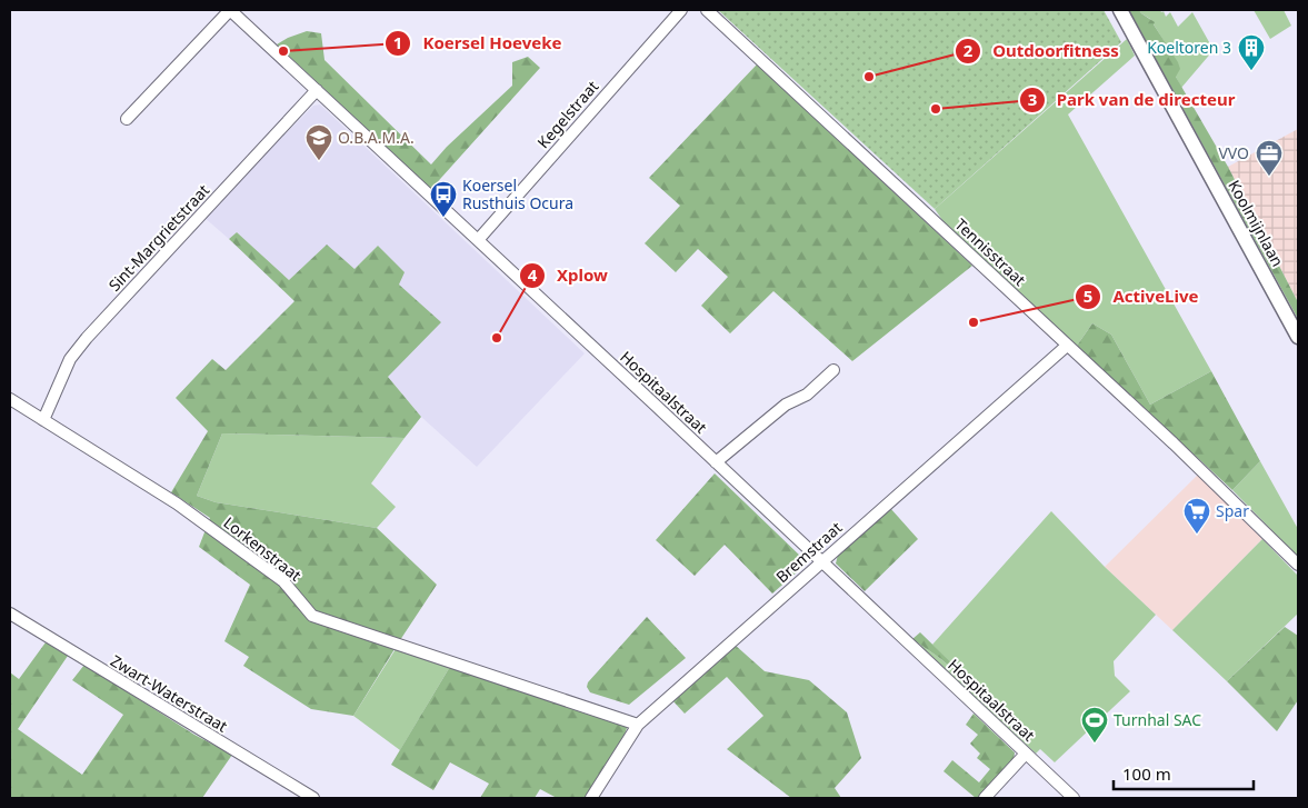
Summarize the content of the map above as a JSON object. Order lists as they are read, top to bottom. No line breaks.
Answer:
{"streets":{"main road":["Koolmijnlaan"],"street":["Kegelstraat","Sint-Margrietstraat","Tennisstraat","Hospitaalstraat","Lorkenstraat","Bremstraat","Zwart-Waterstraat"]},"crossings":[["Kegelstraat","Hospitaalstraat"],["Sint-Margrietstraat","Hospitaalstraat"],["Sint-Margrietstraat","Lorkenstraat"],["Tennisstraat","Bremstraat"],["Hospitaalstraat","Bremstraat"],["Lorkenstraat","Bremstraat"]],"places":{"other":["Koersel Hoeveke","Outdoorfitness","Park van de directeur","ActiveLive","Xplow"],"building":["Koeltoren 3"],"school or university":["O.B.A.M.A."],"office":["VVO"],"bus stop":["Koersel Rusthuis Ocura"],"supermarket":["Spar"],"sports":["Turnhal SAC"]},"scale_bar":"100 m"}
